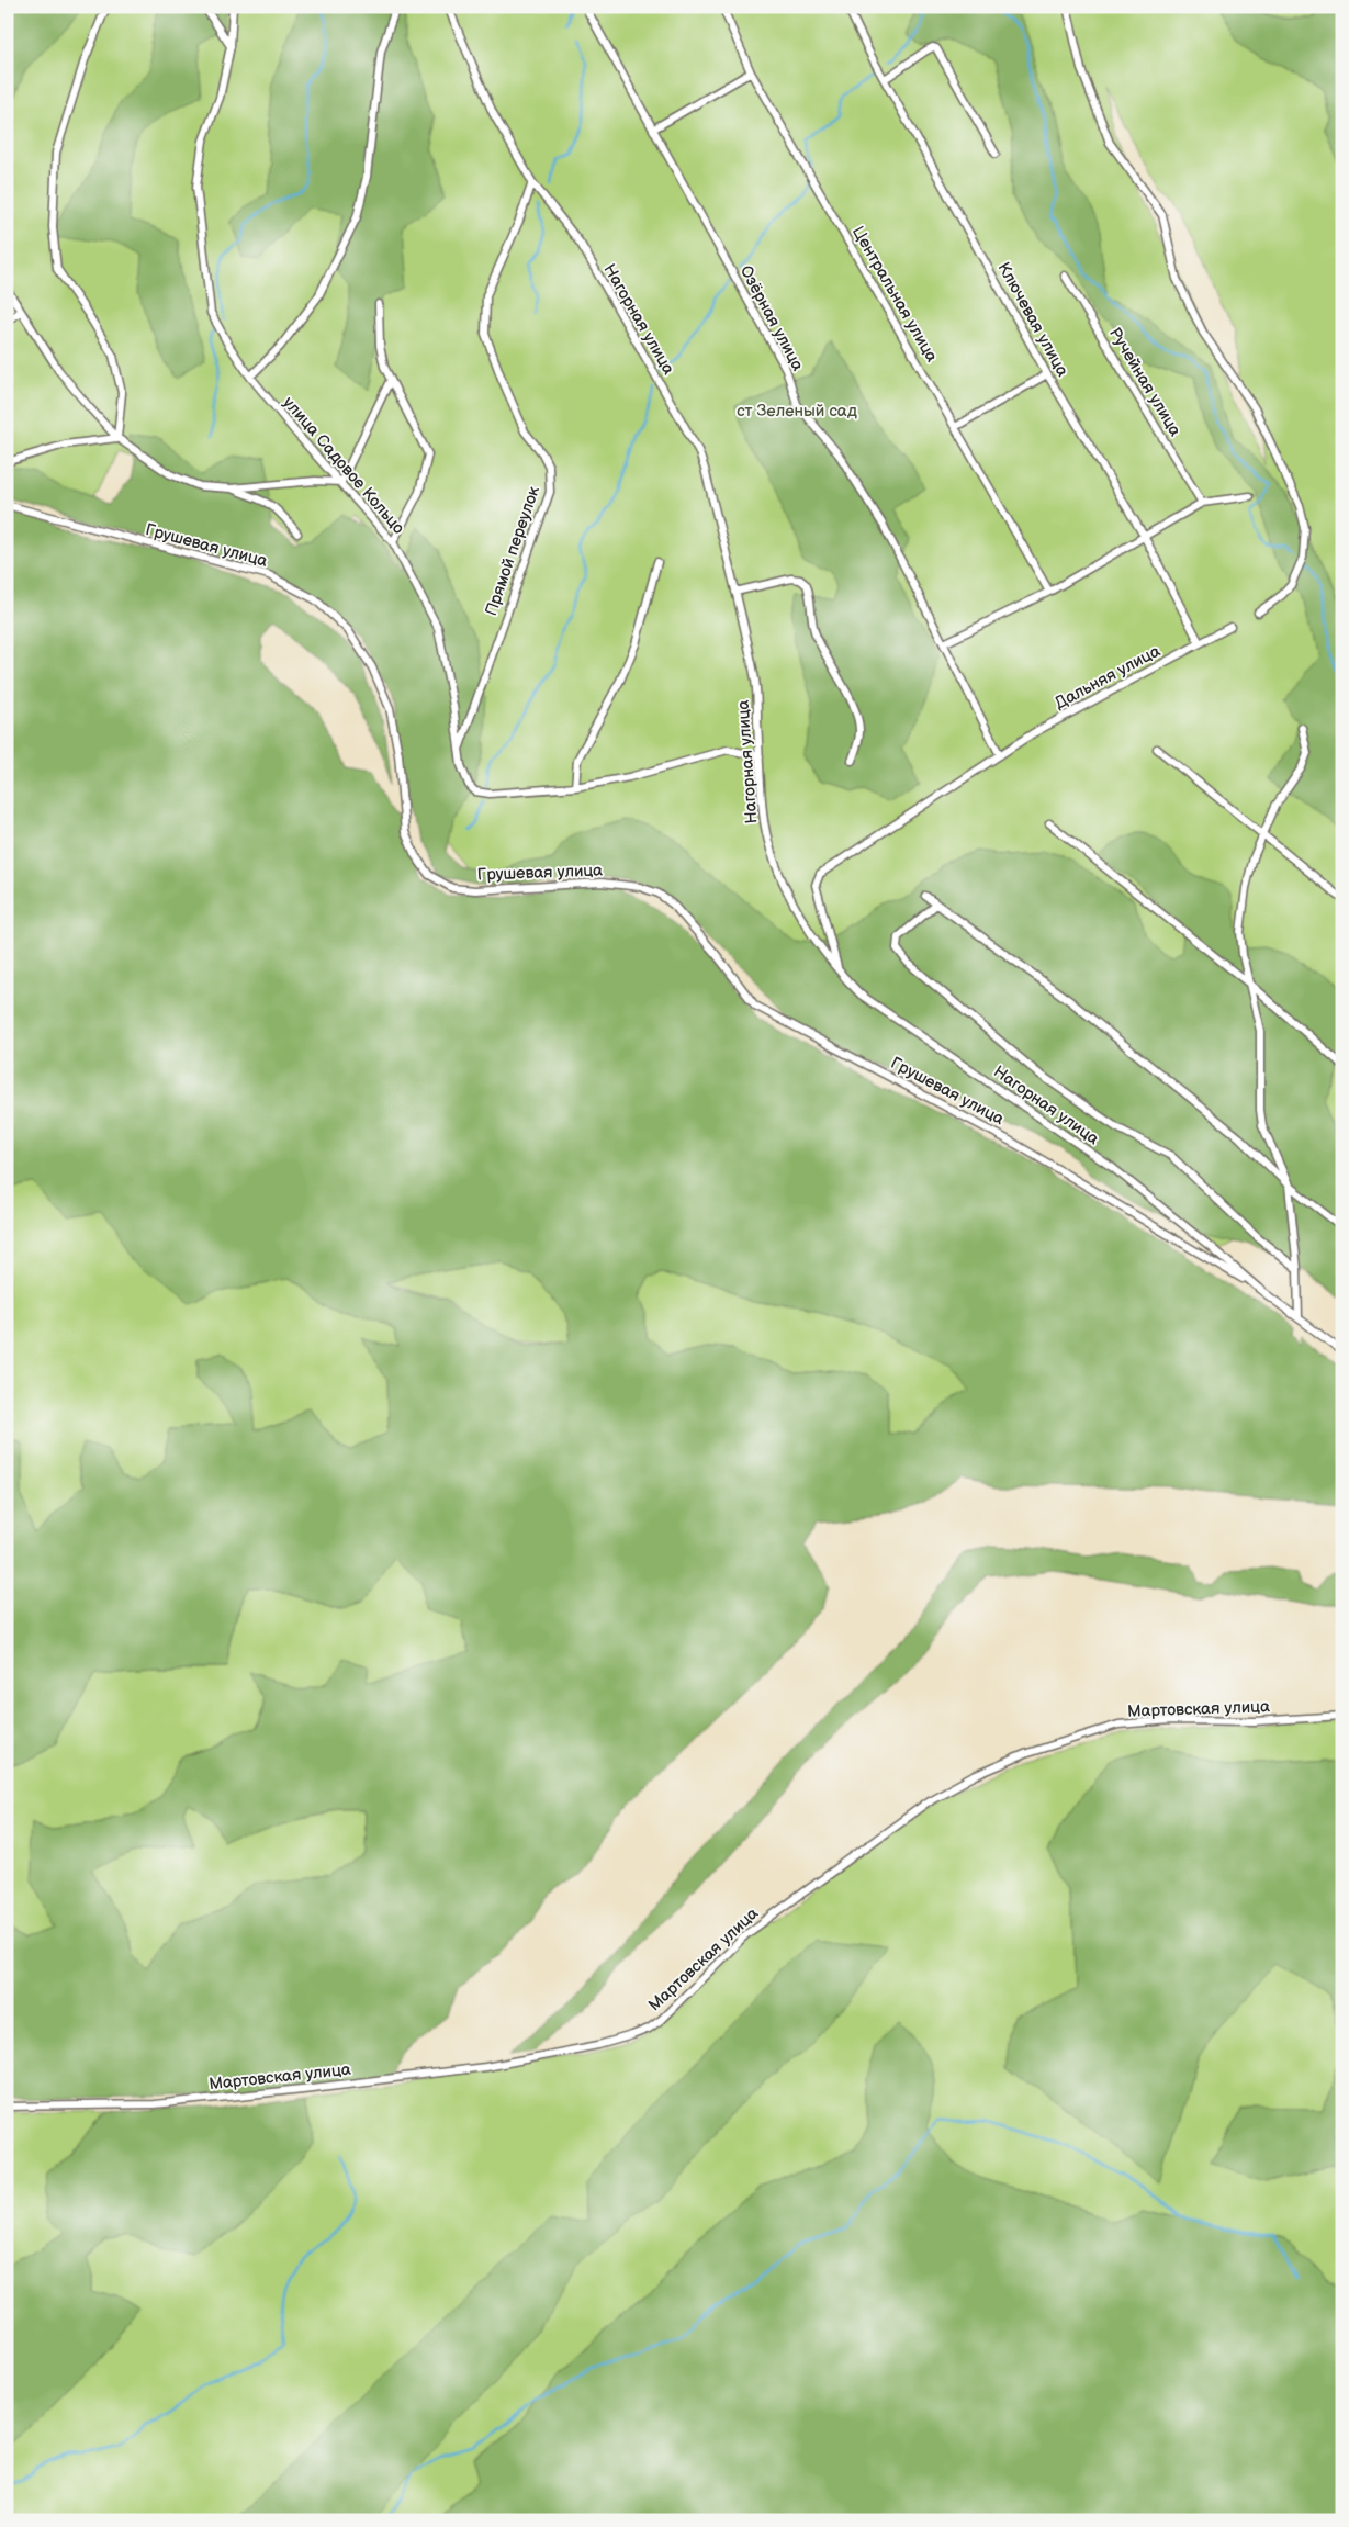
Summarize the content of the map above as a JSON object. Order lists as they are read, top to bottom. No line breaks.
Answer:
{"streets":{"street":["Центральная улица","Озёрная улица","Нагорная улица","Ключевая улица","Ручейная улица","улица Садовое Кольцо","Грушевая улица","Прямой переулок","Дальняя улица","Мартовская улица"]},"crossings":[["Озёрная улица","Дальняя улица"],["Нагорная улица","улица Садовое Кольцо"],["Нагорная улица","Грушевая улица"],["Нагорная улица","Прямой переулок"],["Нагорная улица","Дальняя улица"],["Ключевая улица","Дальняя улица"],["улица Садовое Кольцо","Прямой переулок"]],"parks":["ст Зеленый сад"]}
